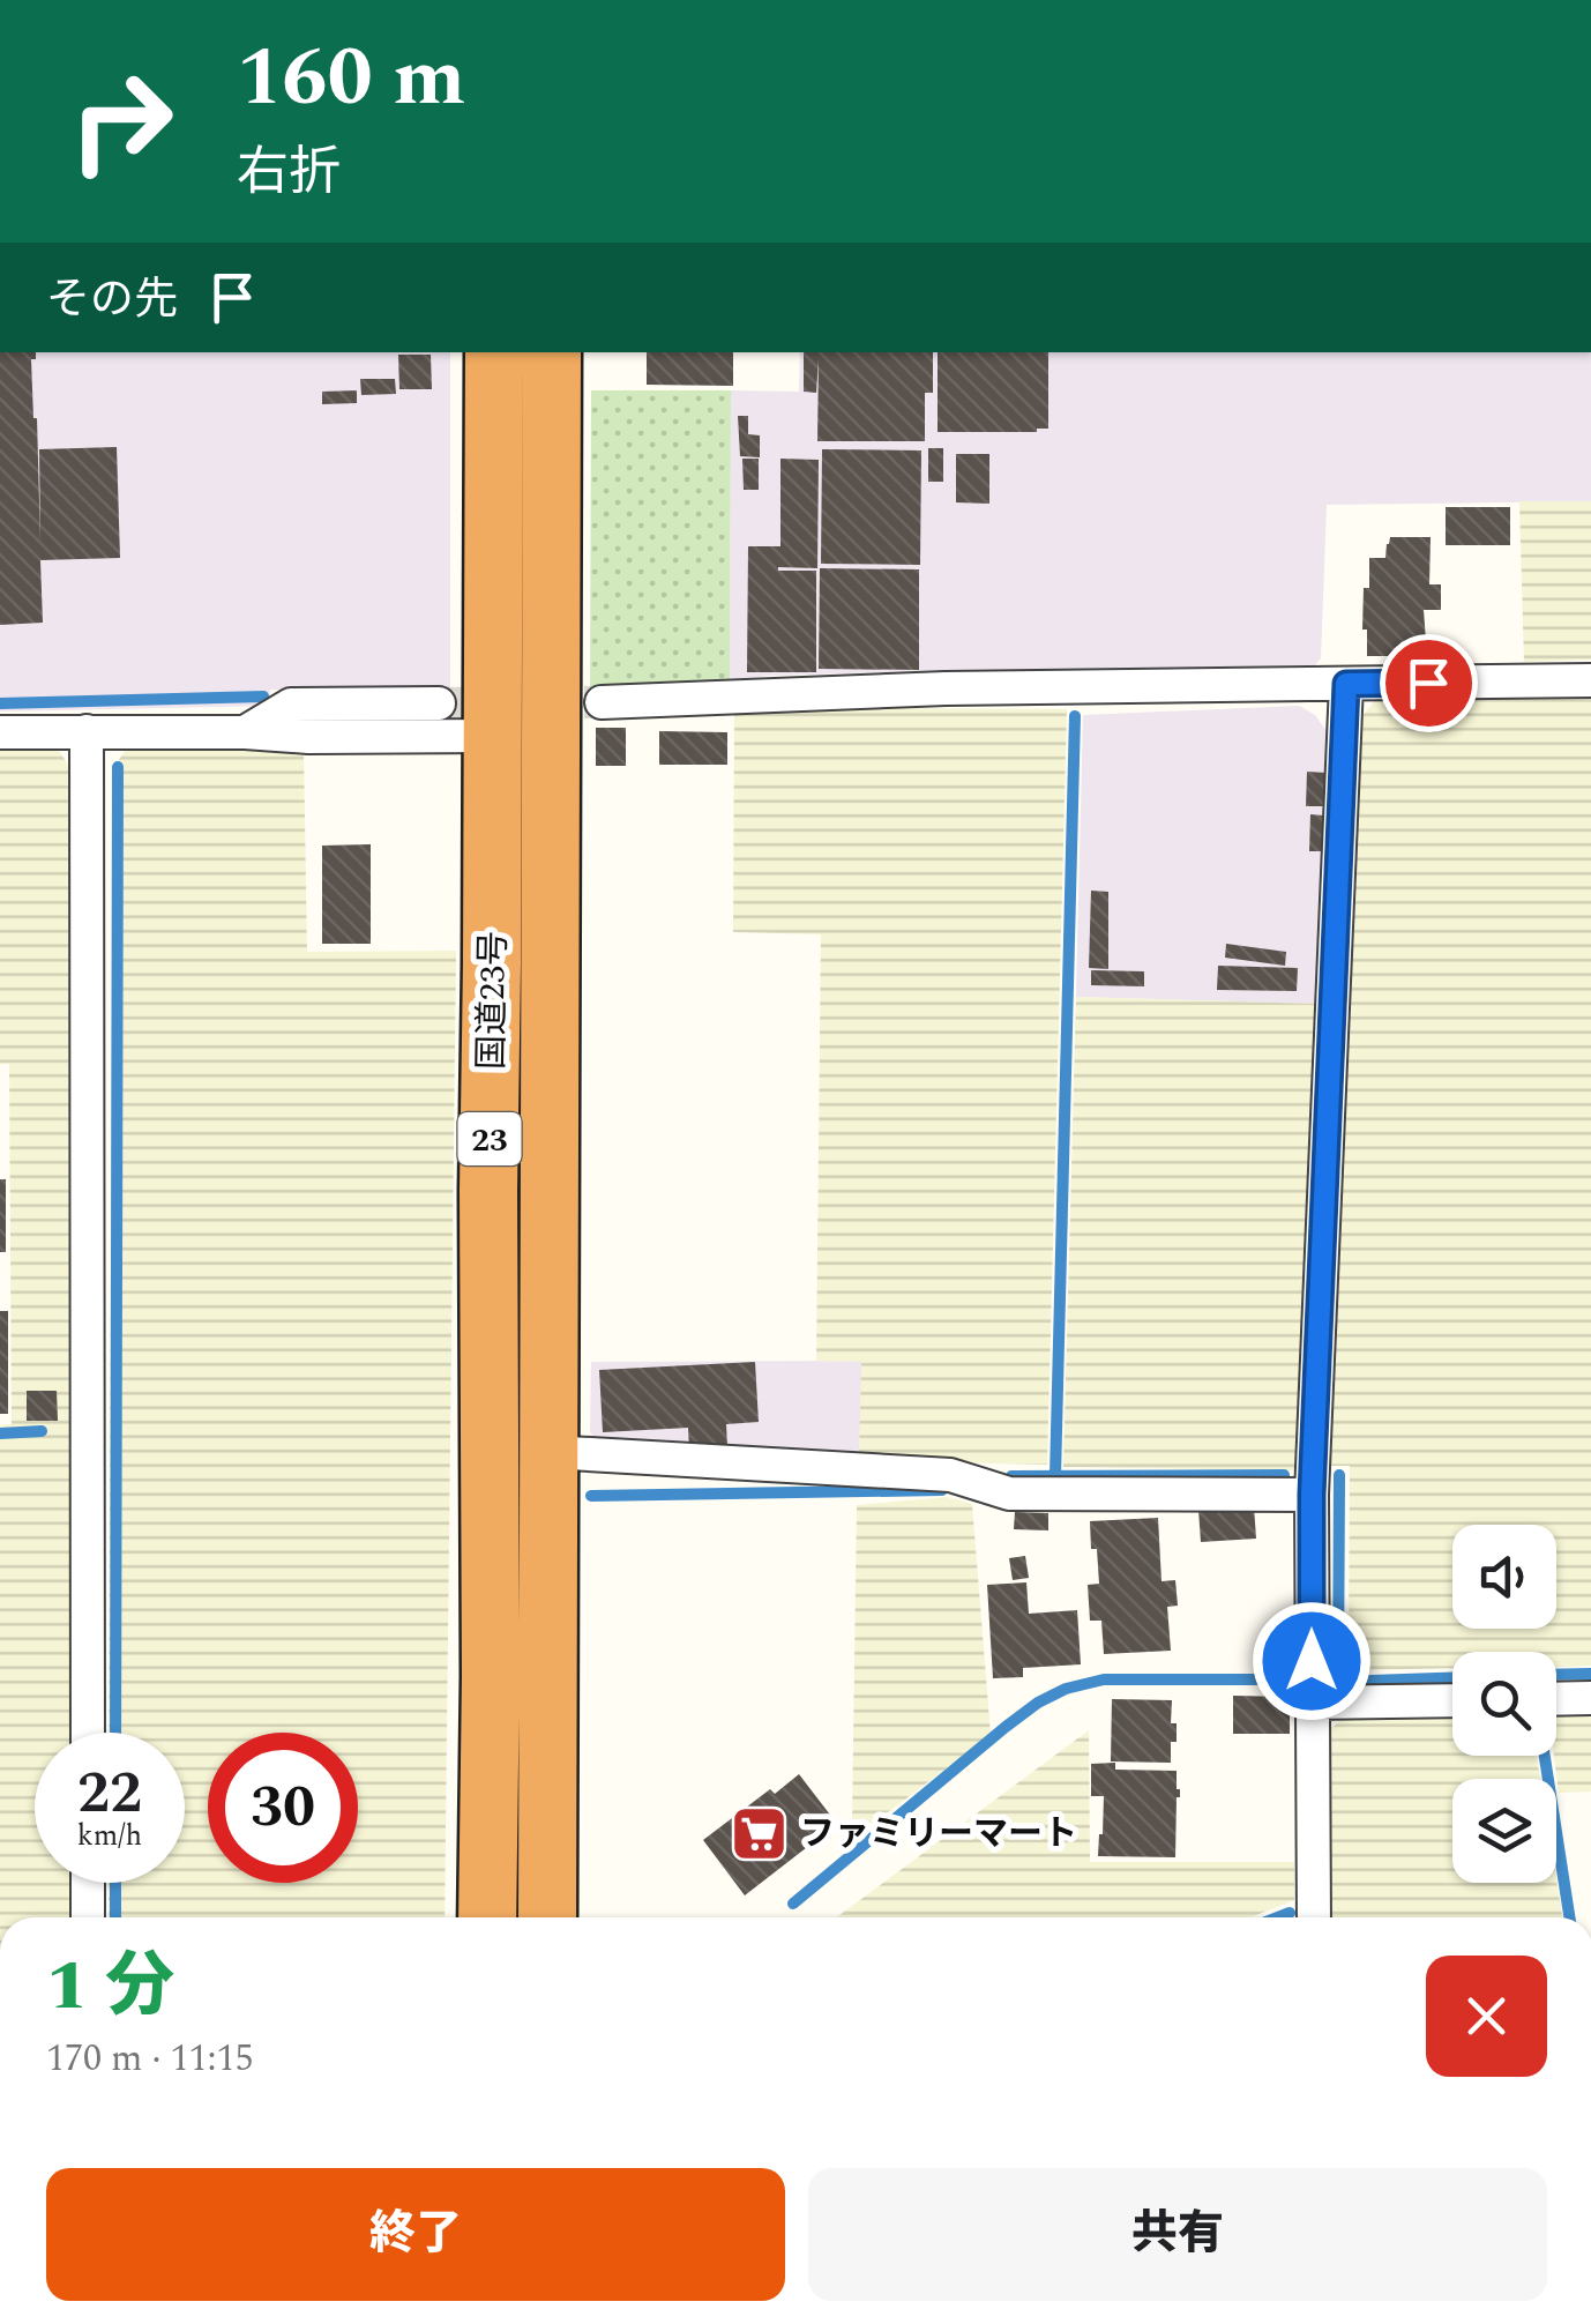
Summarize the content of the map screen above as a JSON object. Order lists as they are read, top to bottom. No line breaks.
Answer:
{"streets":{"highway":["国道23号","23"]},"places":{"supermarket":["ファミリーマート"]},"page":{"turn":["160 m","右折"],"then":"その先","speed":"22 km/h","limit":"30","heading":["1 分","170 m · 11:15"],"buttons":["終了","共有"]}}
